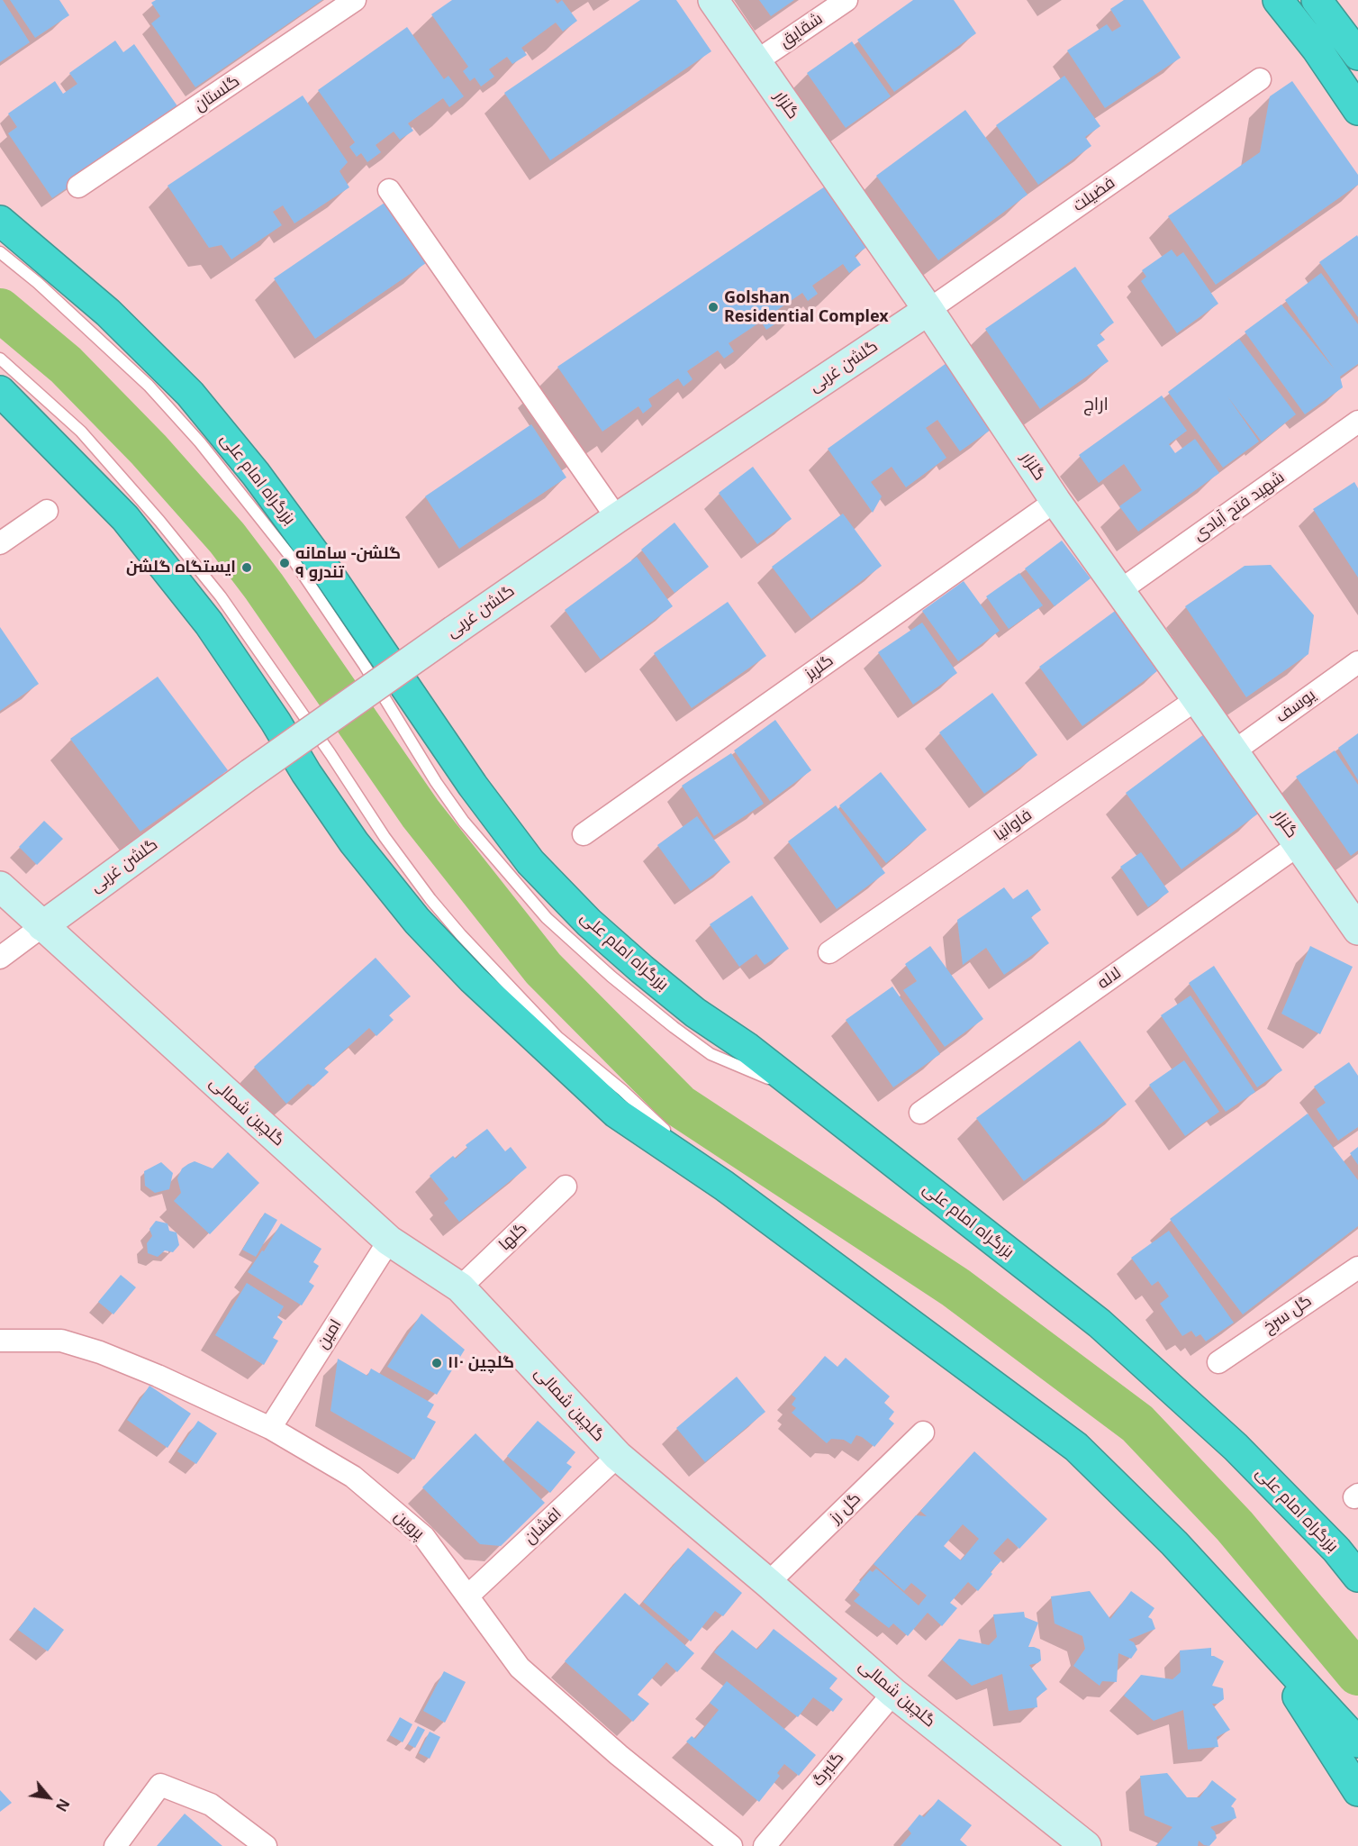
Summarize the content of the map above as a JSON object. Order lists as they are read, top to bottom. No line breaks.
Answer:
{"streets":{"highway":["بزرگراه امام علی"],"main road":["گلزار","گلشن غربی","گلچین شمالی"],"street":["شقایق","گلستان","فضیلت","شهید فتح آبادی","گلریز","یوسف","فاوانیا","لاله","گلها","گل سرخ","امین","گل رز","پروین","افشان","گلبرگ"]},"crossings":[["شقایق","گلزار"],["گلزار","فضیلت"],["گلزار","گلشن غربی"],["گلزار","شهید فتح آبادی"],["گلزار","گلریز"],["گلزار","یوسف"],["گلزار","فاوانیا"],["گلزار","لاله"],["فضیلت","گلشن غربی"],["گلشن غربی","گلچین شمالی"],["گلچین شمالی","گلها"],["گلچین شمالی","امین"],["گلچین شمالی","گل رز"],["گلچین شمالی","افشان"],["گلچین شمالی","گلبرگ"],["امین","پروین"],["پروین","افشان"]],"districts":["اراج"],"places":["Golshan Residential Complex","گلشن- سامانه ۹ تندرو","ایستگاه گلشن","گلچین ۱۱۰"],"north":"bottom right"}
